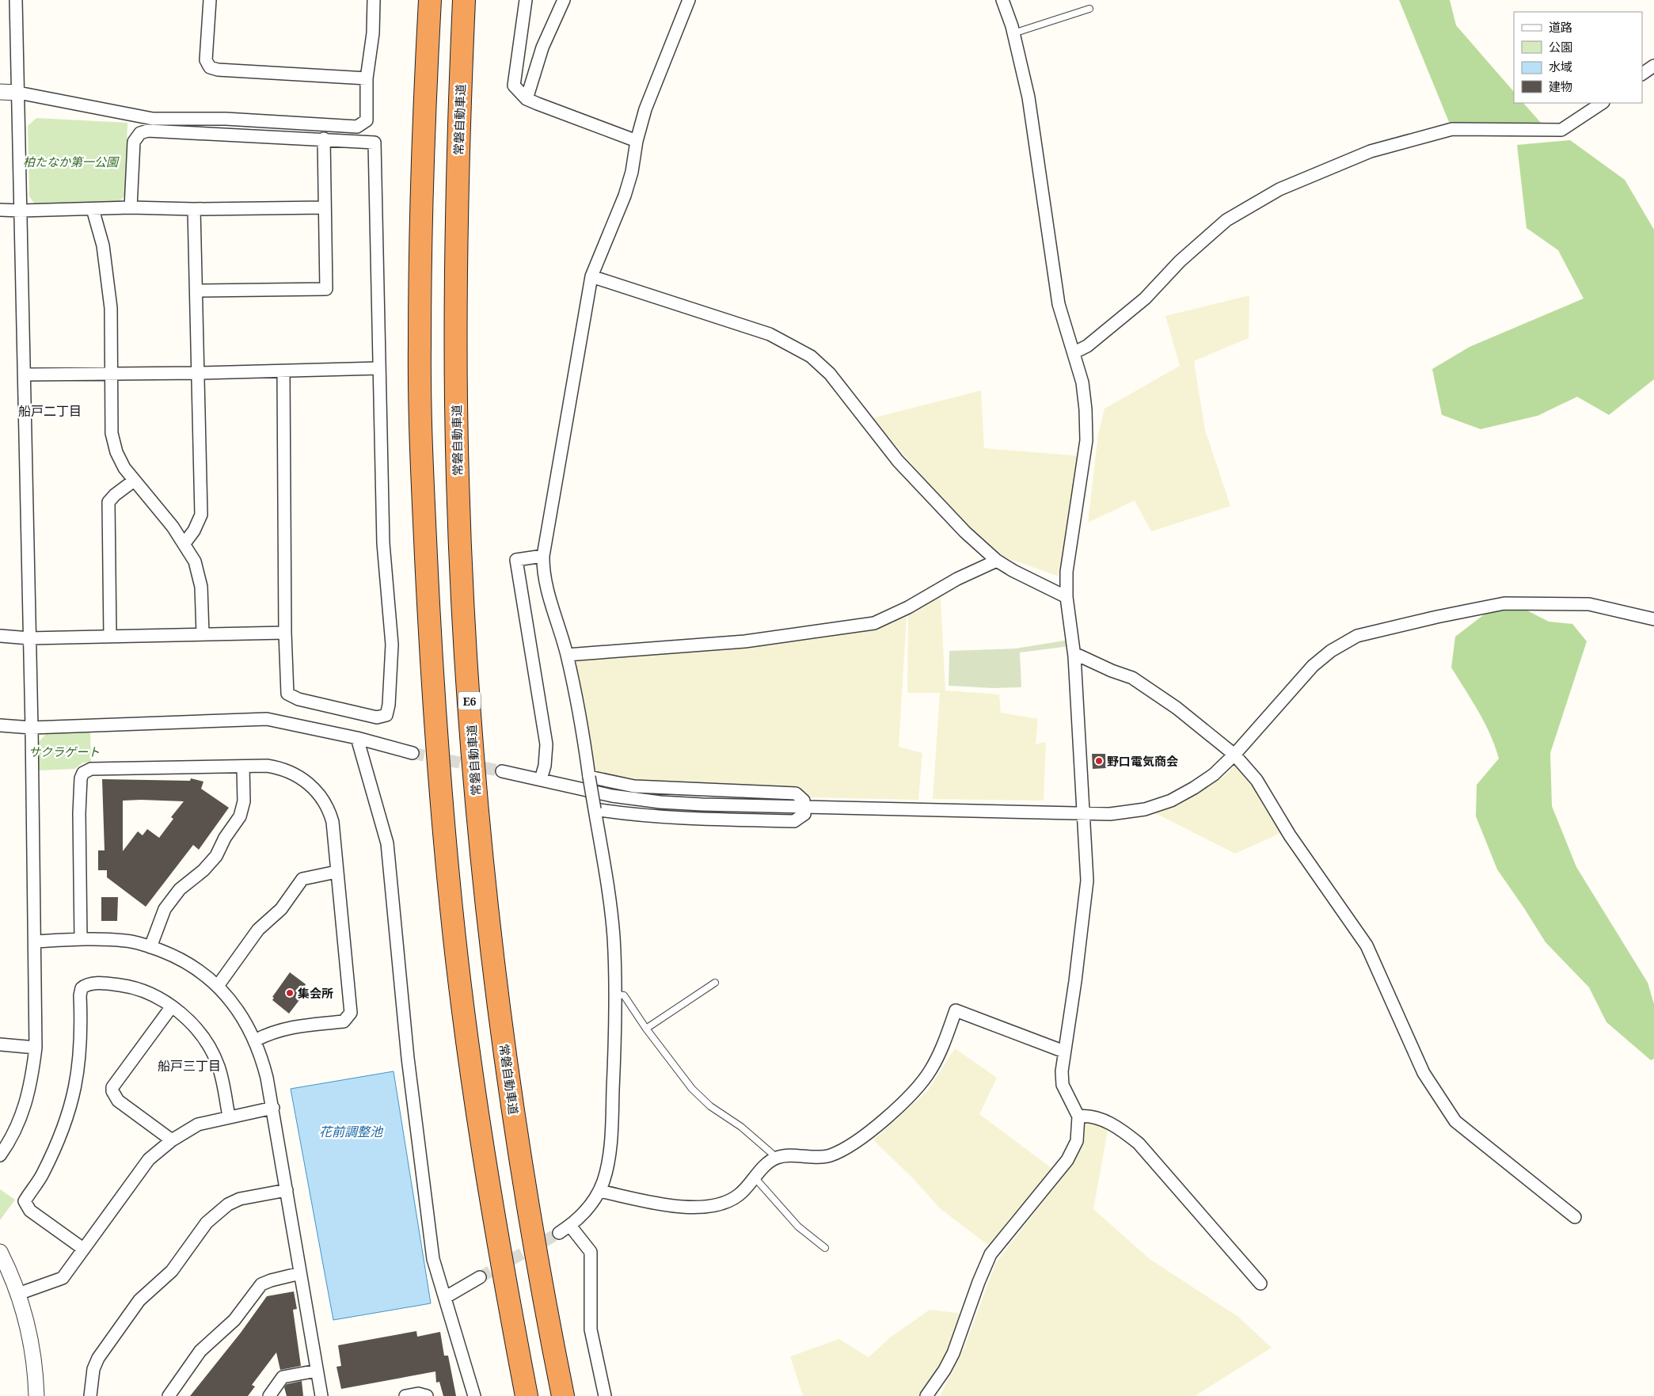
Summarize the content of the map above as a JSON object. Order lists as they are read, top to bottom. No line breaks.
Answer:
{"streets":{"highway":["常磐自動車道","E6"]},"districts":["船戸二丁目","船戸三丁目"],"water":["花前調整池"],"parks":["柏たなか第一公園","サクラゲート"],"places":["野口電気商会","集会所"],"legend":["道路","公園","水域","建物"]}
